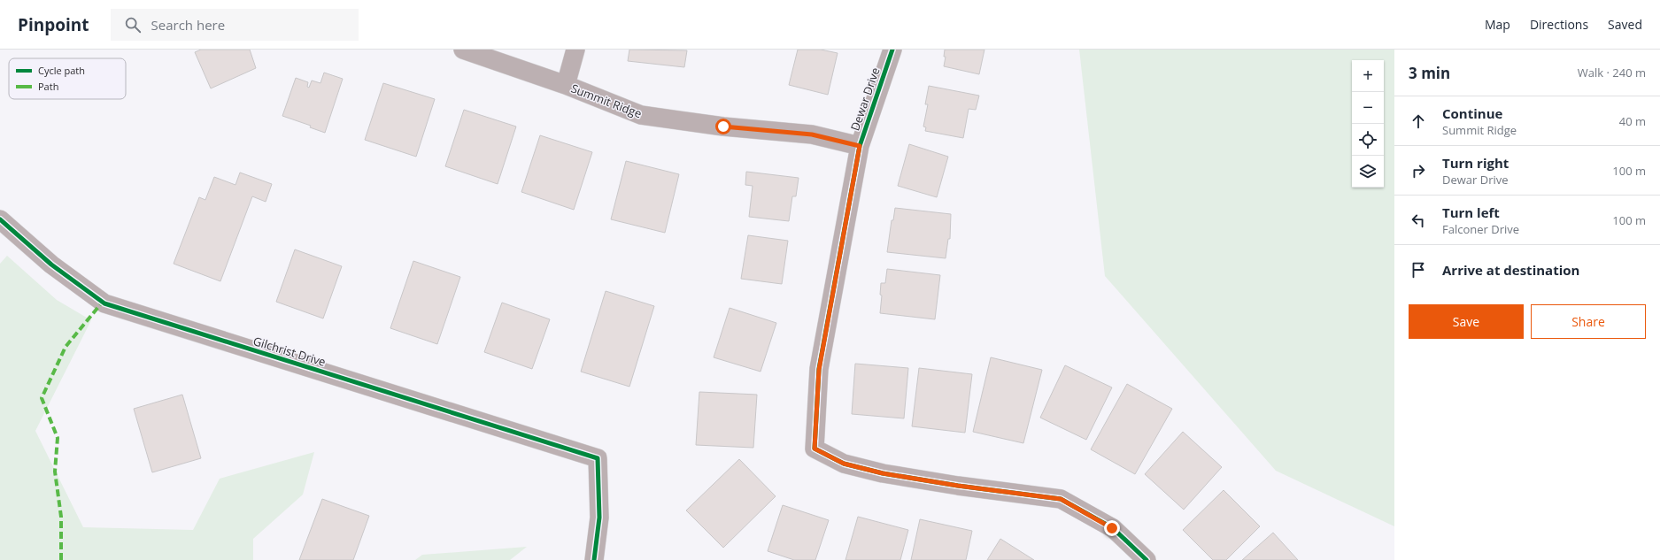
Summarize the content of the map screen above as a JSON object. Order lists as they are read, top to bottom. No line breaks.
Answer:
{"streets":{"street":["Dewar Drive","Summit Ridge","Gilchrist Drive"]},"crossings":[["Dewar Drive","Summit Ridge"]],"legend":["Cycle path","Path"],"page":{"header":"Pinpoint","search":"Search here","nav":["Map","Directions","Saved"],"heading":["3 min","Walk · 240 m"],"map_buttons":["+","−"],"list":[["Continue","Summit Ridge","40 m"],["Turn right","Dewar Drive","100 m"],["Turn left","Falconer Drive","100 m"],"Arrive at destination"],"buttons":["Save","Share"]}}
